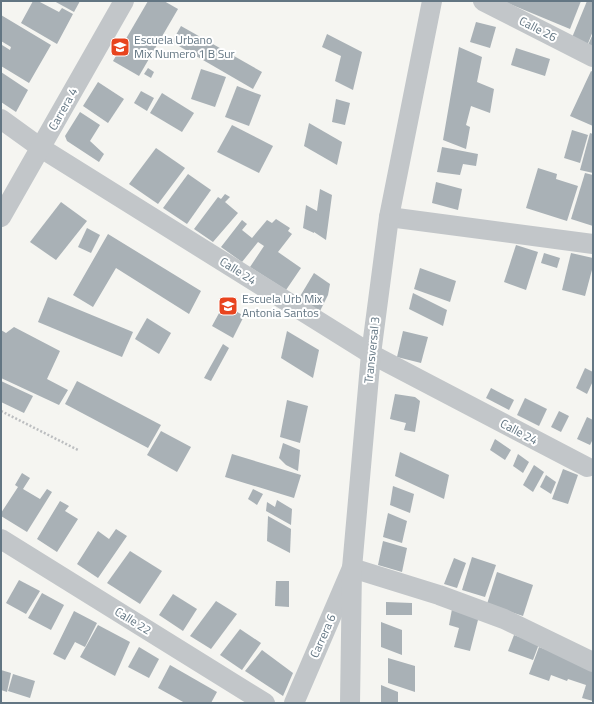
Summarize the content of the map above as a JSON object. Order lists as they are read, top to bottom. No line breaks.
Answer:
{"streets":{"street":["Calle 26","Carrera 4","Calle 24","Transversal 3","Calle 22","Carrera 6"]},"crossings":[["Carrera 4","Calle 24"],["Calle 24","Transversal 3"],["Transversal 3","Carrera 6"]],"places":{"school or university":["Escuela Urbano Mix Numero 1 B Sur","Escuela Urb Mix Antonia Santos"]}}
